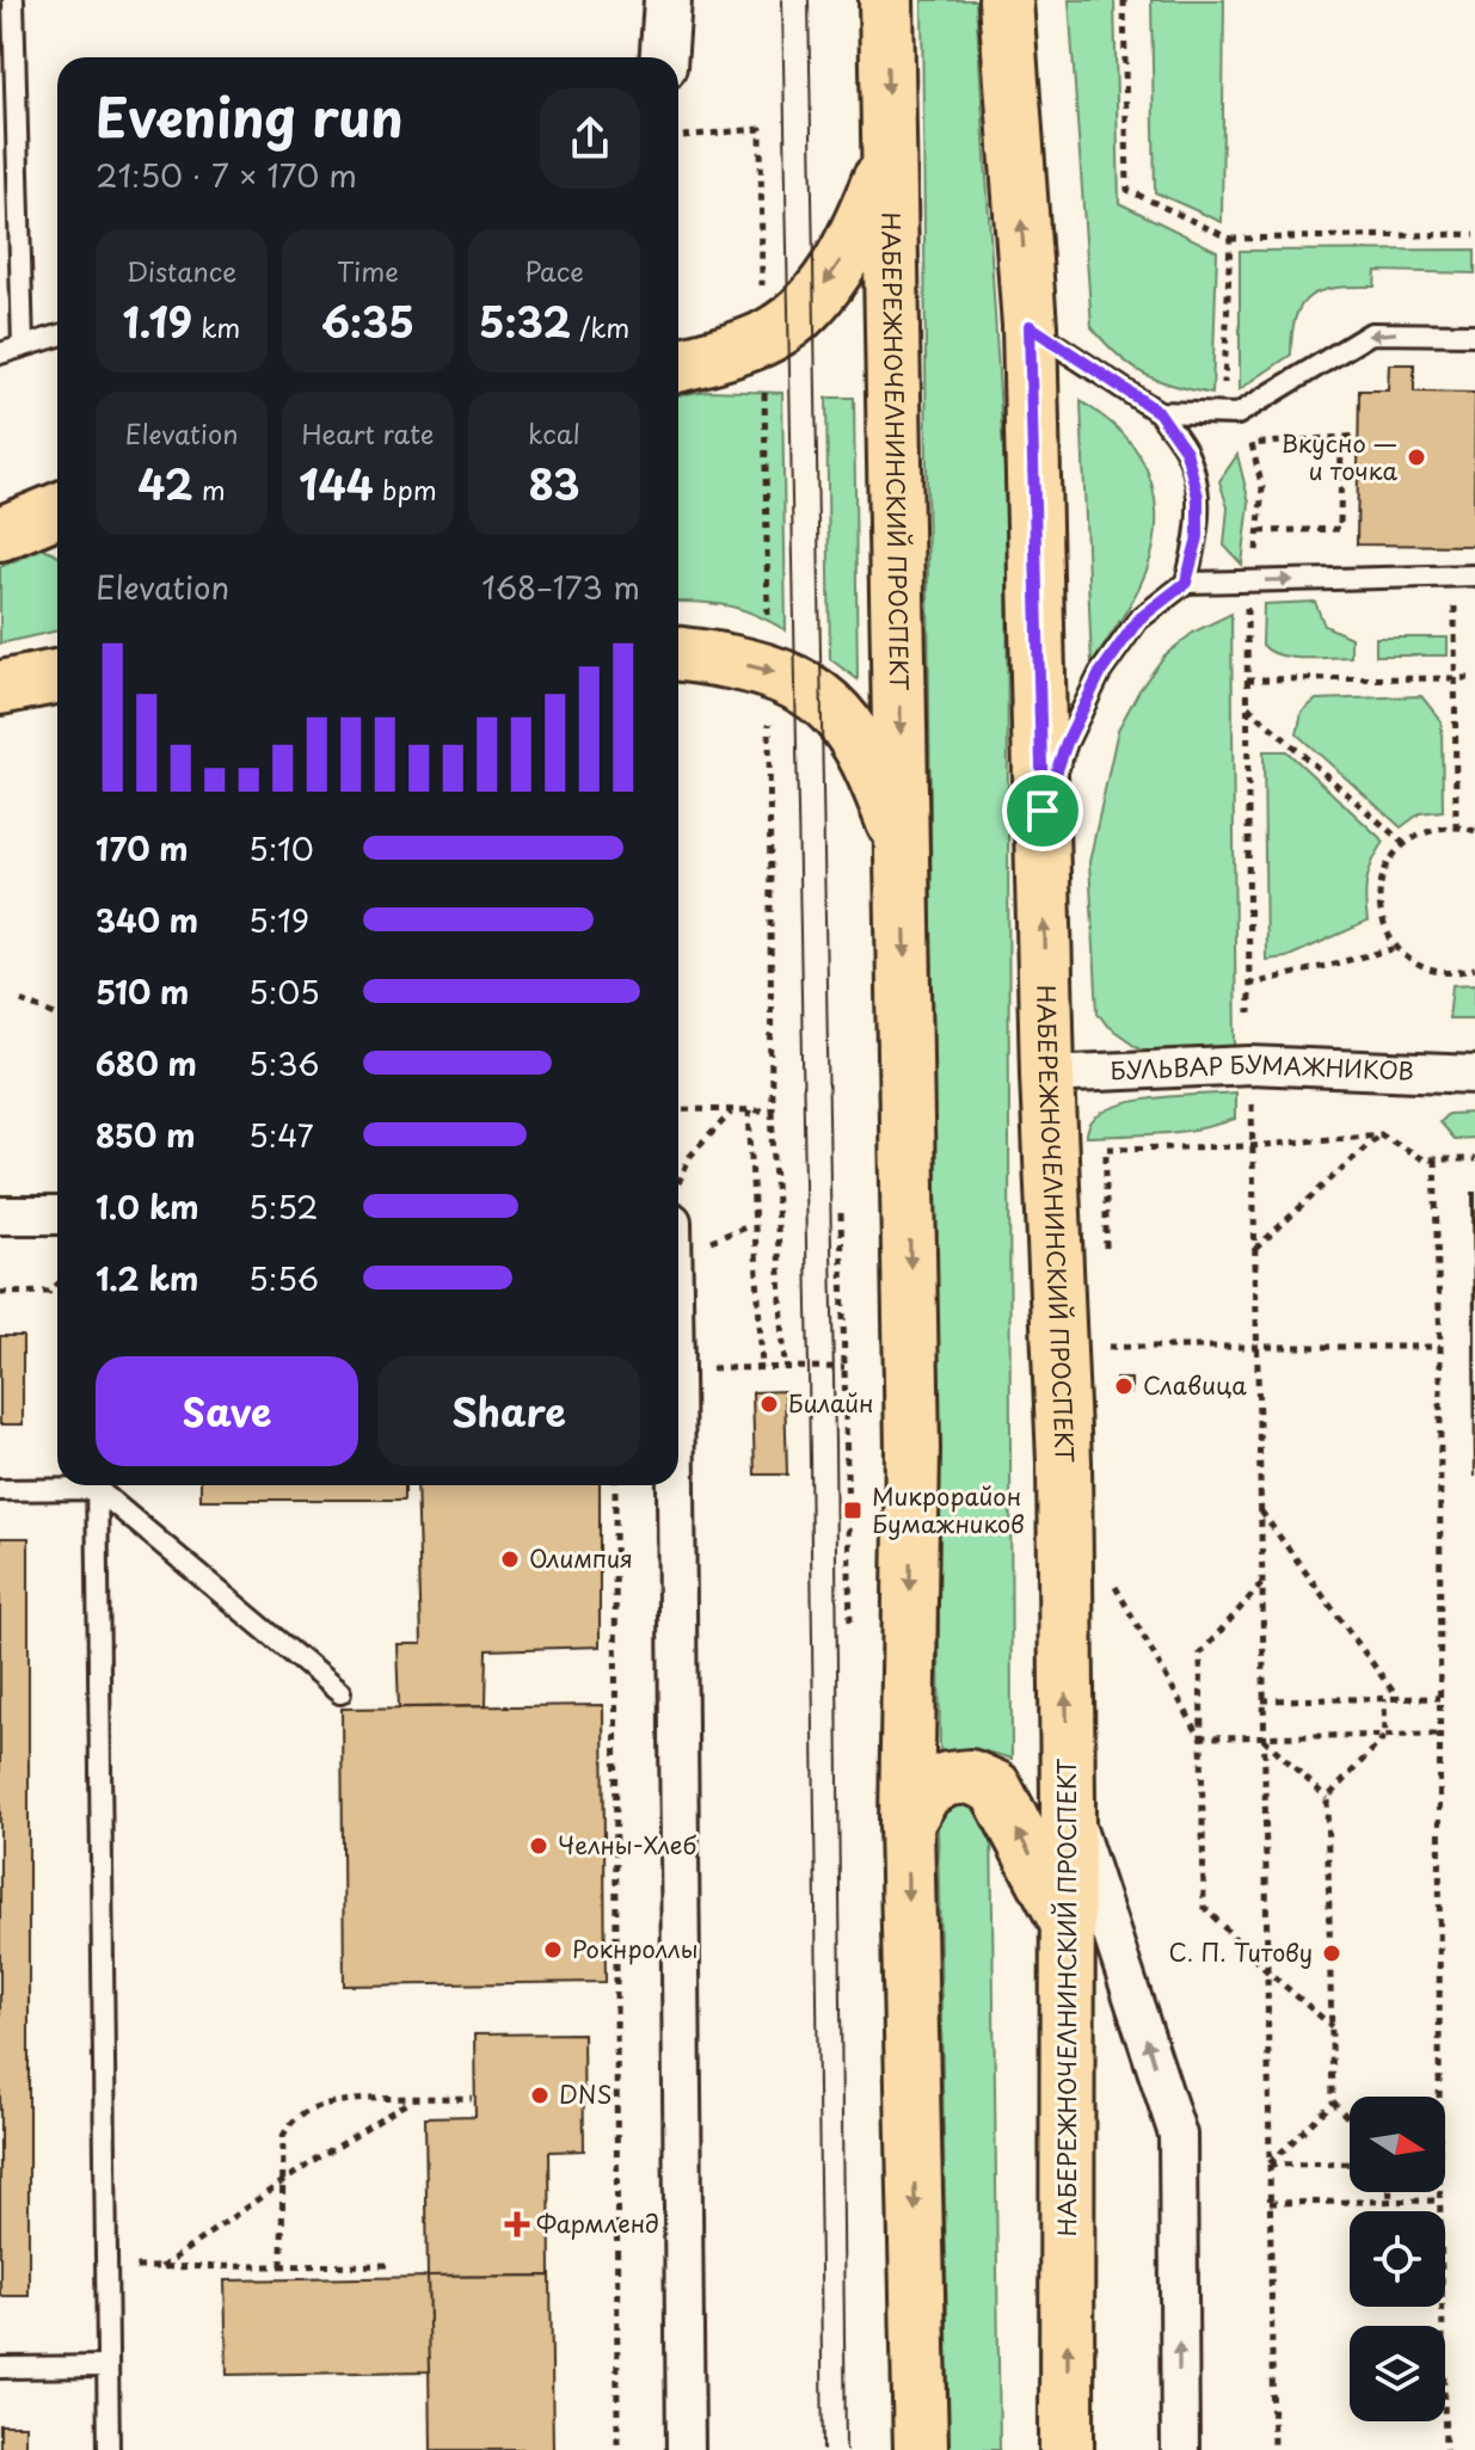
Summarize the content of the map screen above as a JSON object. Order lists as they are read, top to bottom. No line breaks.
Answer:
{"streets":{"main road":["НАБЕРЕЖНОЧЕЛНИНСКИЙ ПРОСПЕКТ"],"street":["БУЛЬВАР БУМАЖНИКОВ"]},"crossings":[["НАБЕРЕЖНОЧЕЛНИНСКИЙ ПРОСПЕКТ","БУЛЬВАР БУМАЖНИКОВ"]],"places":{"other":["Вкусно — и точка","Славица","Билайн","Олимпия","Челны-Хлеб","Рокнроллы","С. П. Титову","DNS"],"transit":["Микрорайон Бумажников"],"health":["Фармленд"]},"north":"right","page":{"heading":["Evening run","21:50 · 7 × 170 m"],"stats":[["Distance","1.19 km"],["Time","6:35"],["Pace","5:32 /km"],["Elevation","42 m"],["Heart rate","144 bpm"],["kcal","83"]],"chart":["Elevation","168–173 m"],"list":[{"name":"170 m","note":"5:10"},{"name":"340 m","note":"5:19"},{"name":"510 m","note":"5:05"},{"name":"680 m","note":"5:36"},{"name":"850 m","note":"5:47"},{"name":"1.0 km","note":"5:52"},{"name":"1.2 km","note":"5:56"}],"buttons":["Save","Share"]}}
